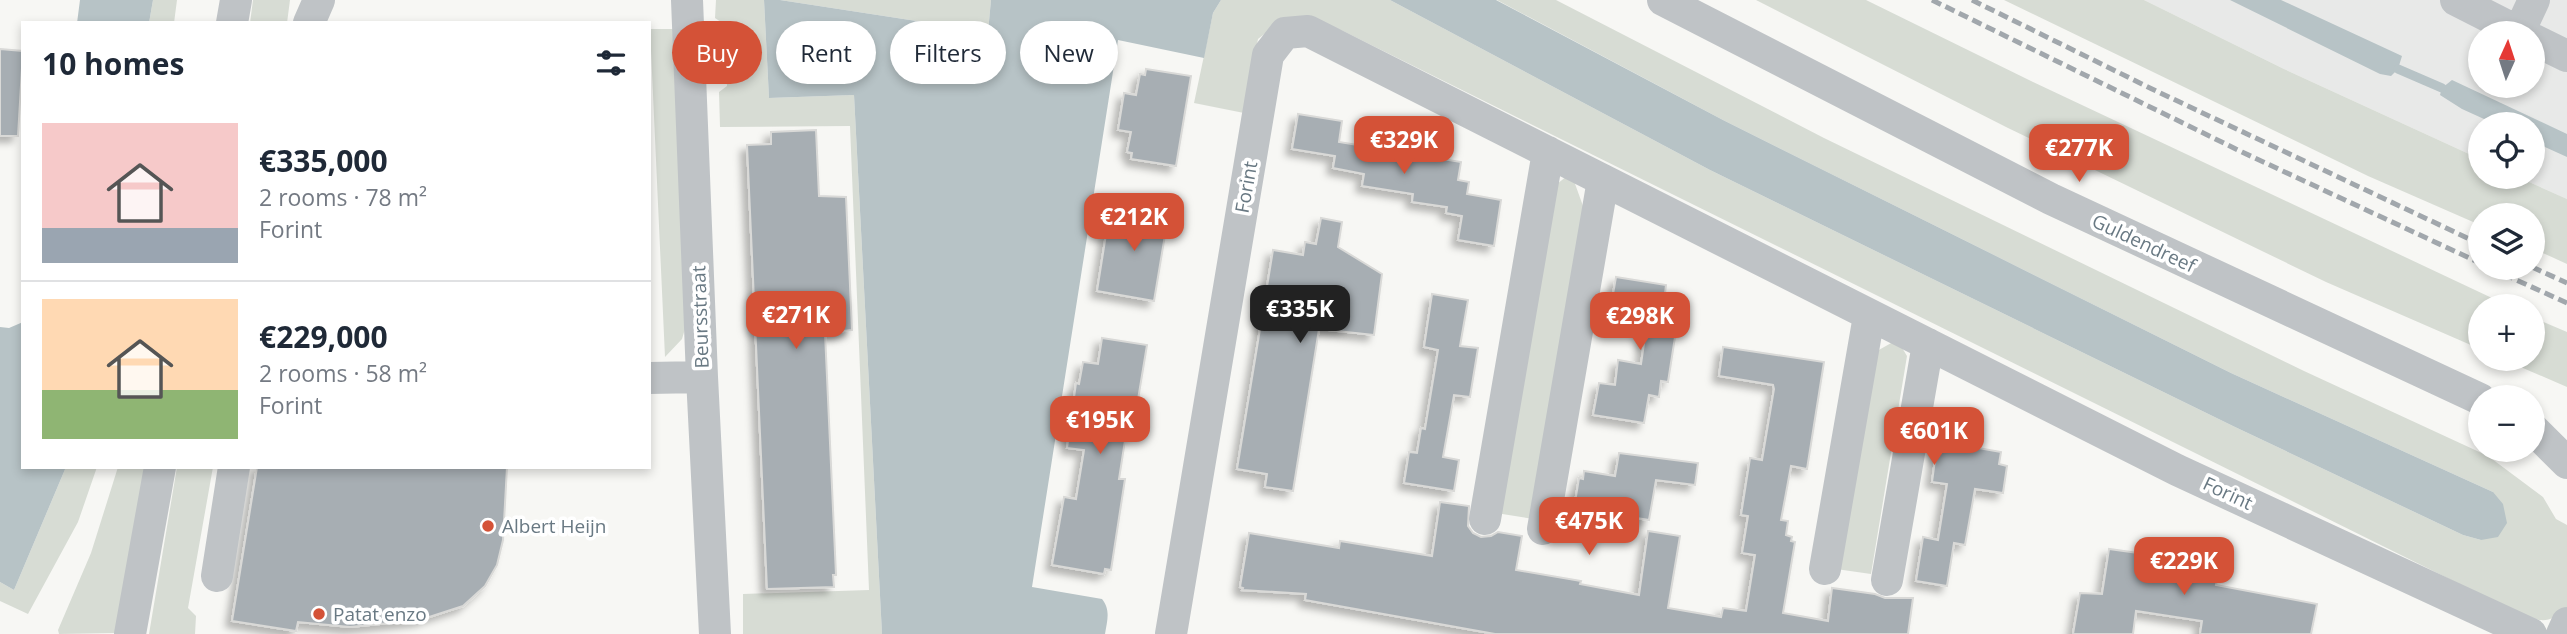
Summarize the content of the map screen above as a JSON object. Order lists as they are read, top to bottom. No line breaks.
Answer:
{"streets":{"street":["Forint","Guldendreef","Beursstraat"]},"places":["Albert Heijn","Patat enzo"],"north":"top","page":{"map_buttons":["+","−"],"chip":["Buy","Rent","Filters","New"],"heading":"10 homes","list":[{"name":"€335,000","note":"2 rooms · 78 m² · Forint"},{"name":"€229,000","note":"2 rooms · 58 m² · Forint"}],"price":["€329K","€277K","€212K","€335K","€271K","€298K","€195K","€601K","€475K","€229K"]}}
